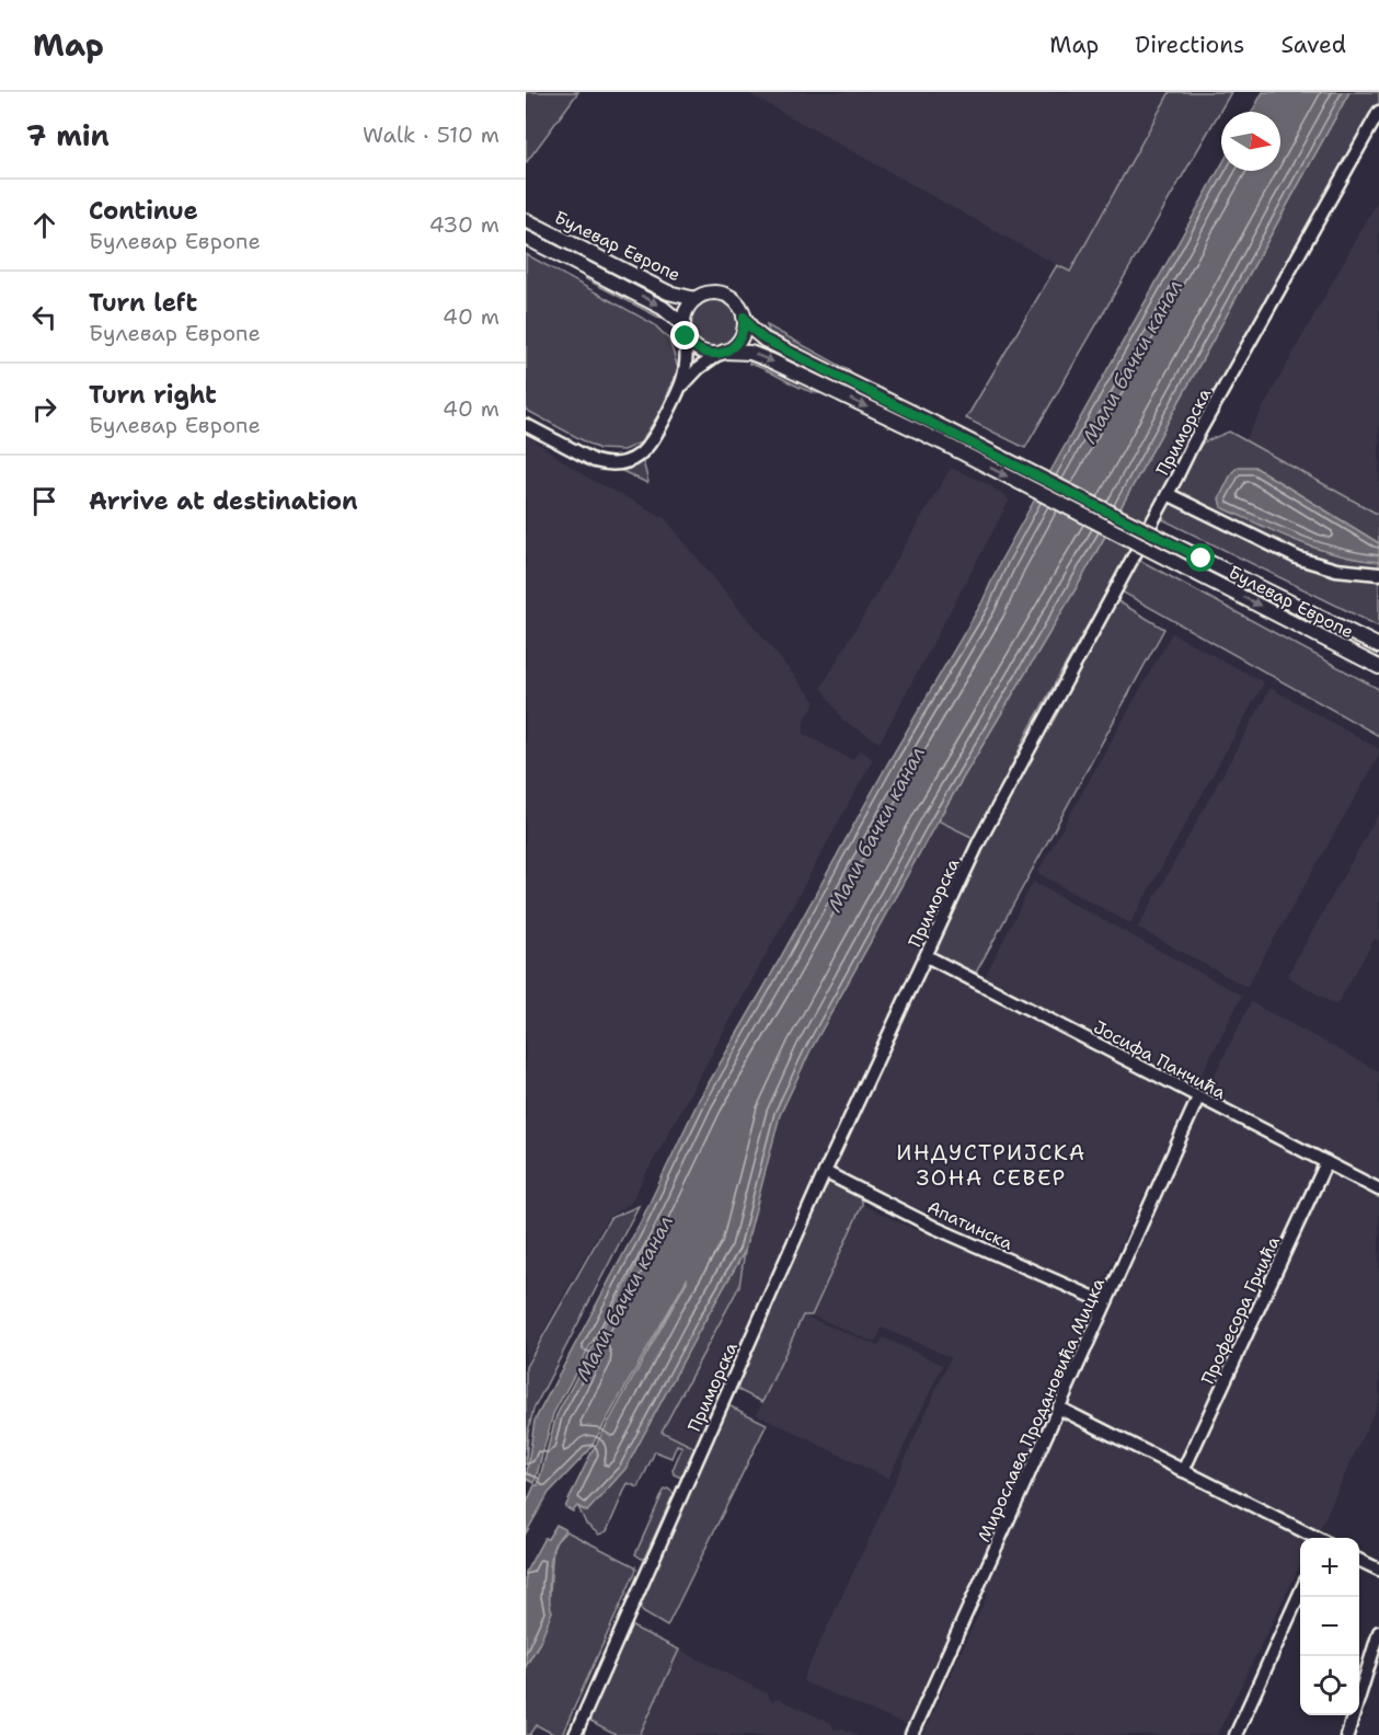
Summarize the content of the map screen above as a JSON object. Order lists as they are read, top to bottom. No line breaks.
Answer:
{"streets":{"main road":["Булевар Европе"],"street":["Приморска","Јосифа Панчића","Апатинска","Професора Грчића","Мирослава Продановића Мицка"]},"crossings":[["Приморска","Јосифа Панчића"],["Приморска","Апатинска"],["Јосифа Панчића","Професора Грчића"],["Јосифа Панчића","Мирослава Продановића Мицка"],["Апатинска","Мирослава Продановића Мицка"]],"districts":["ИНДУСТРИЈСКА ЗОНА СЕВЕР"],"water":["Мали бачки канал"],"north":"right","page":{"header":"Map","nav":["Map","Directions","Saved"],"heading":["7 min","Walk · 510 m"],"list":[["Continue","Булевар Европе","430 m"],["Turn left","Булевар Европе","40 m"],["Turn right","Булевар Европе","40 m"],"Arrive at destination"],"map_buttons":["+","−"]}}
